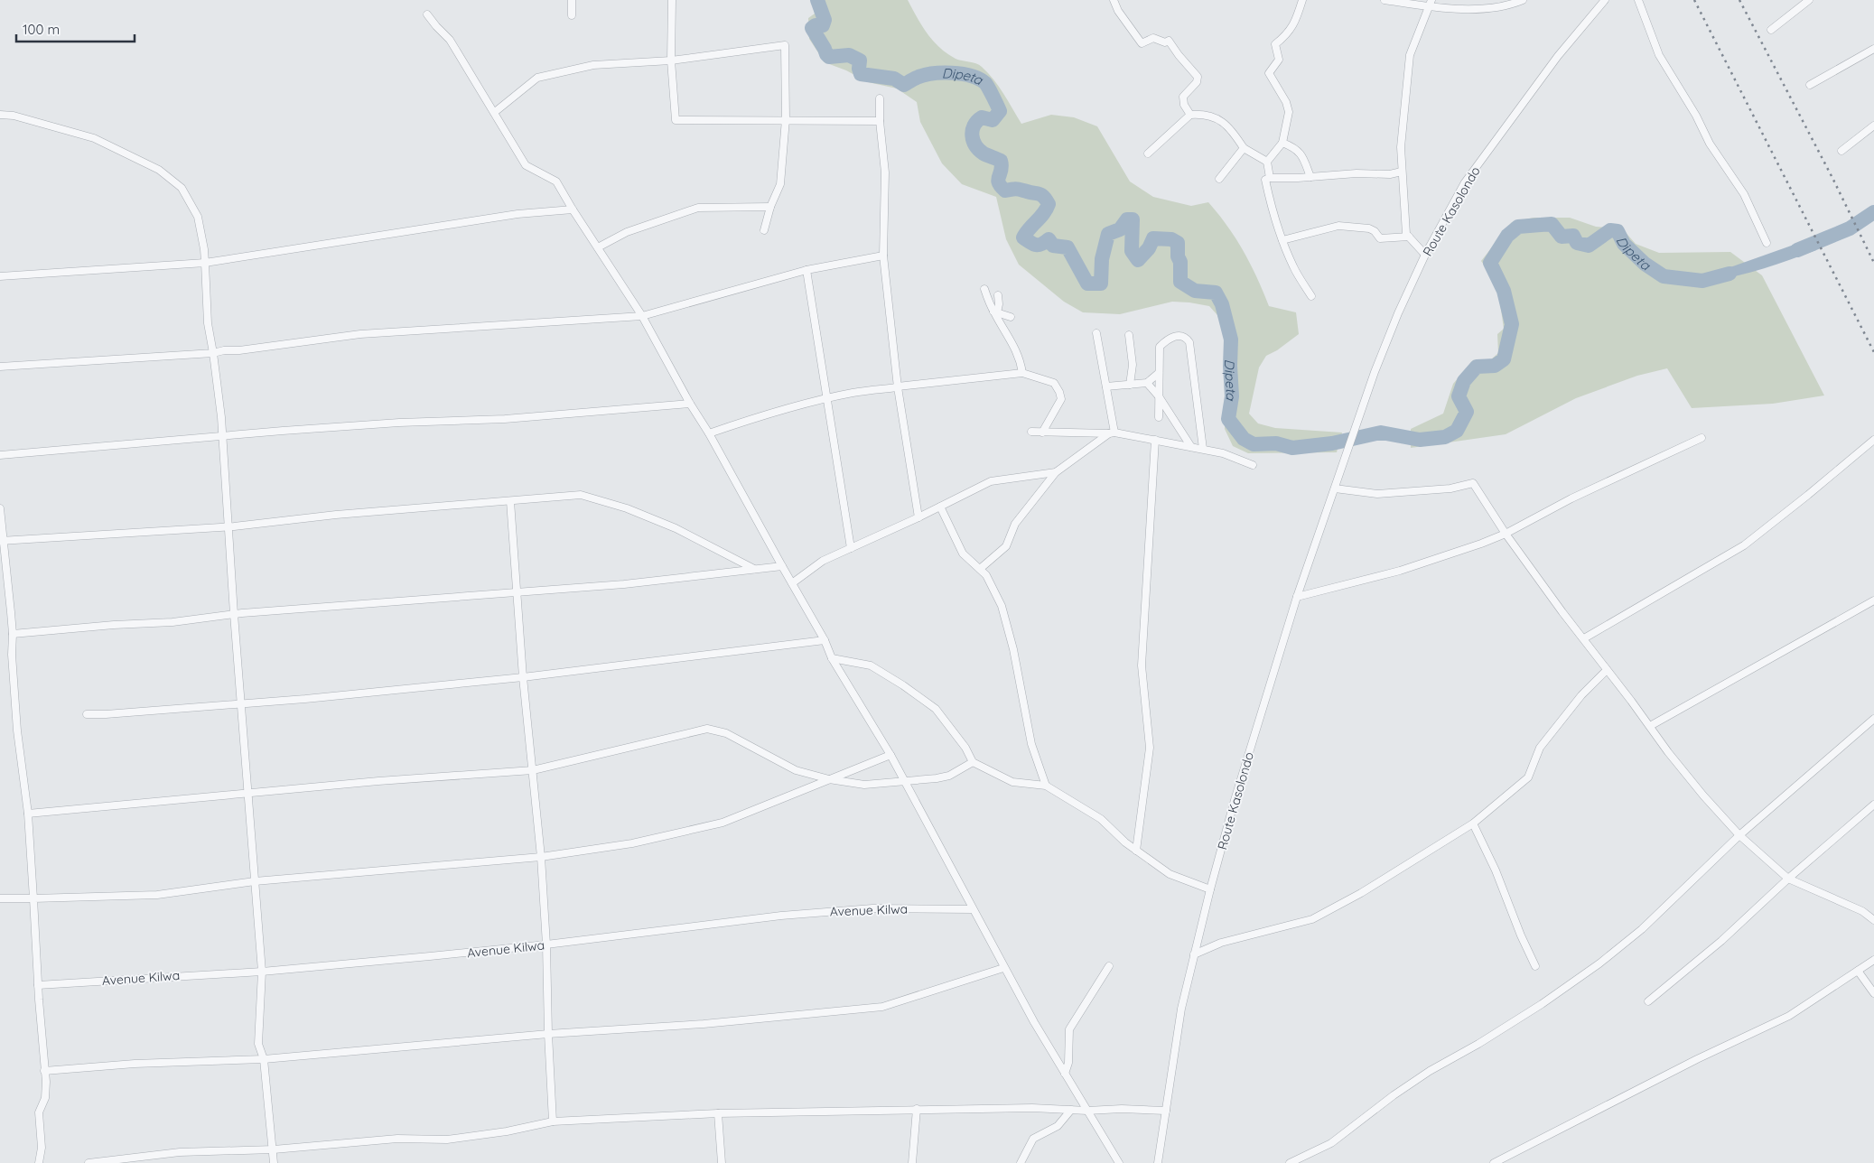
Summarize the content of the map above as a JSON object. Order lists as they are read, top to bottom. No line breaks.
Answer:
{"streets":{"street":["Route Kasolondo","Avenue Kilwa"]},"water":["Dipeta"],"scale_bar":"100 m"}
